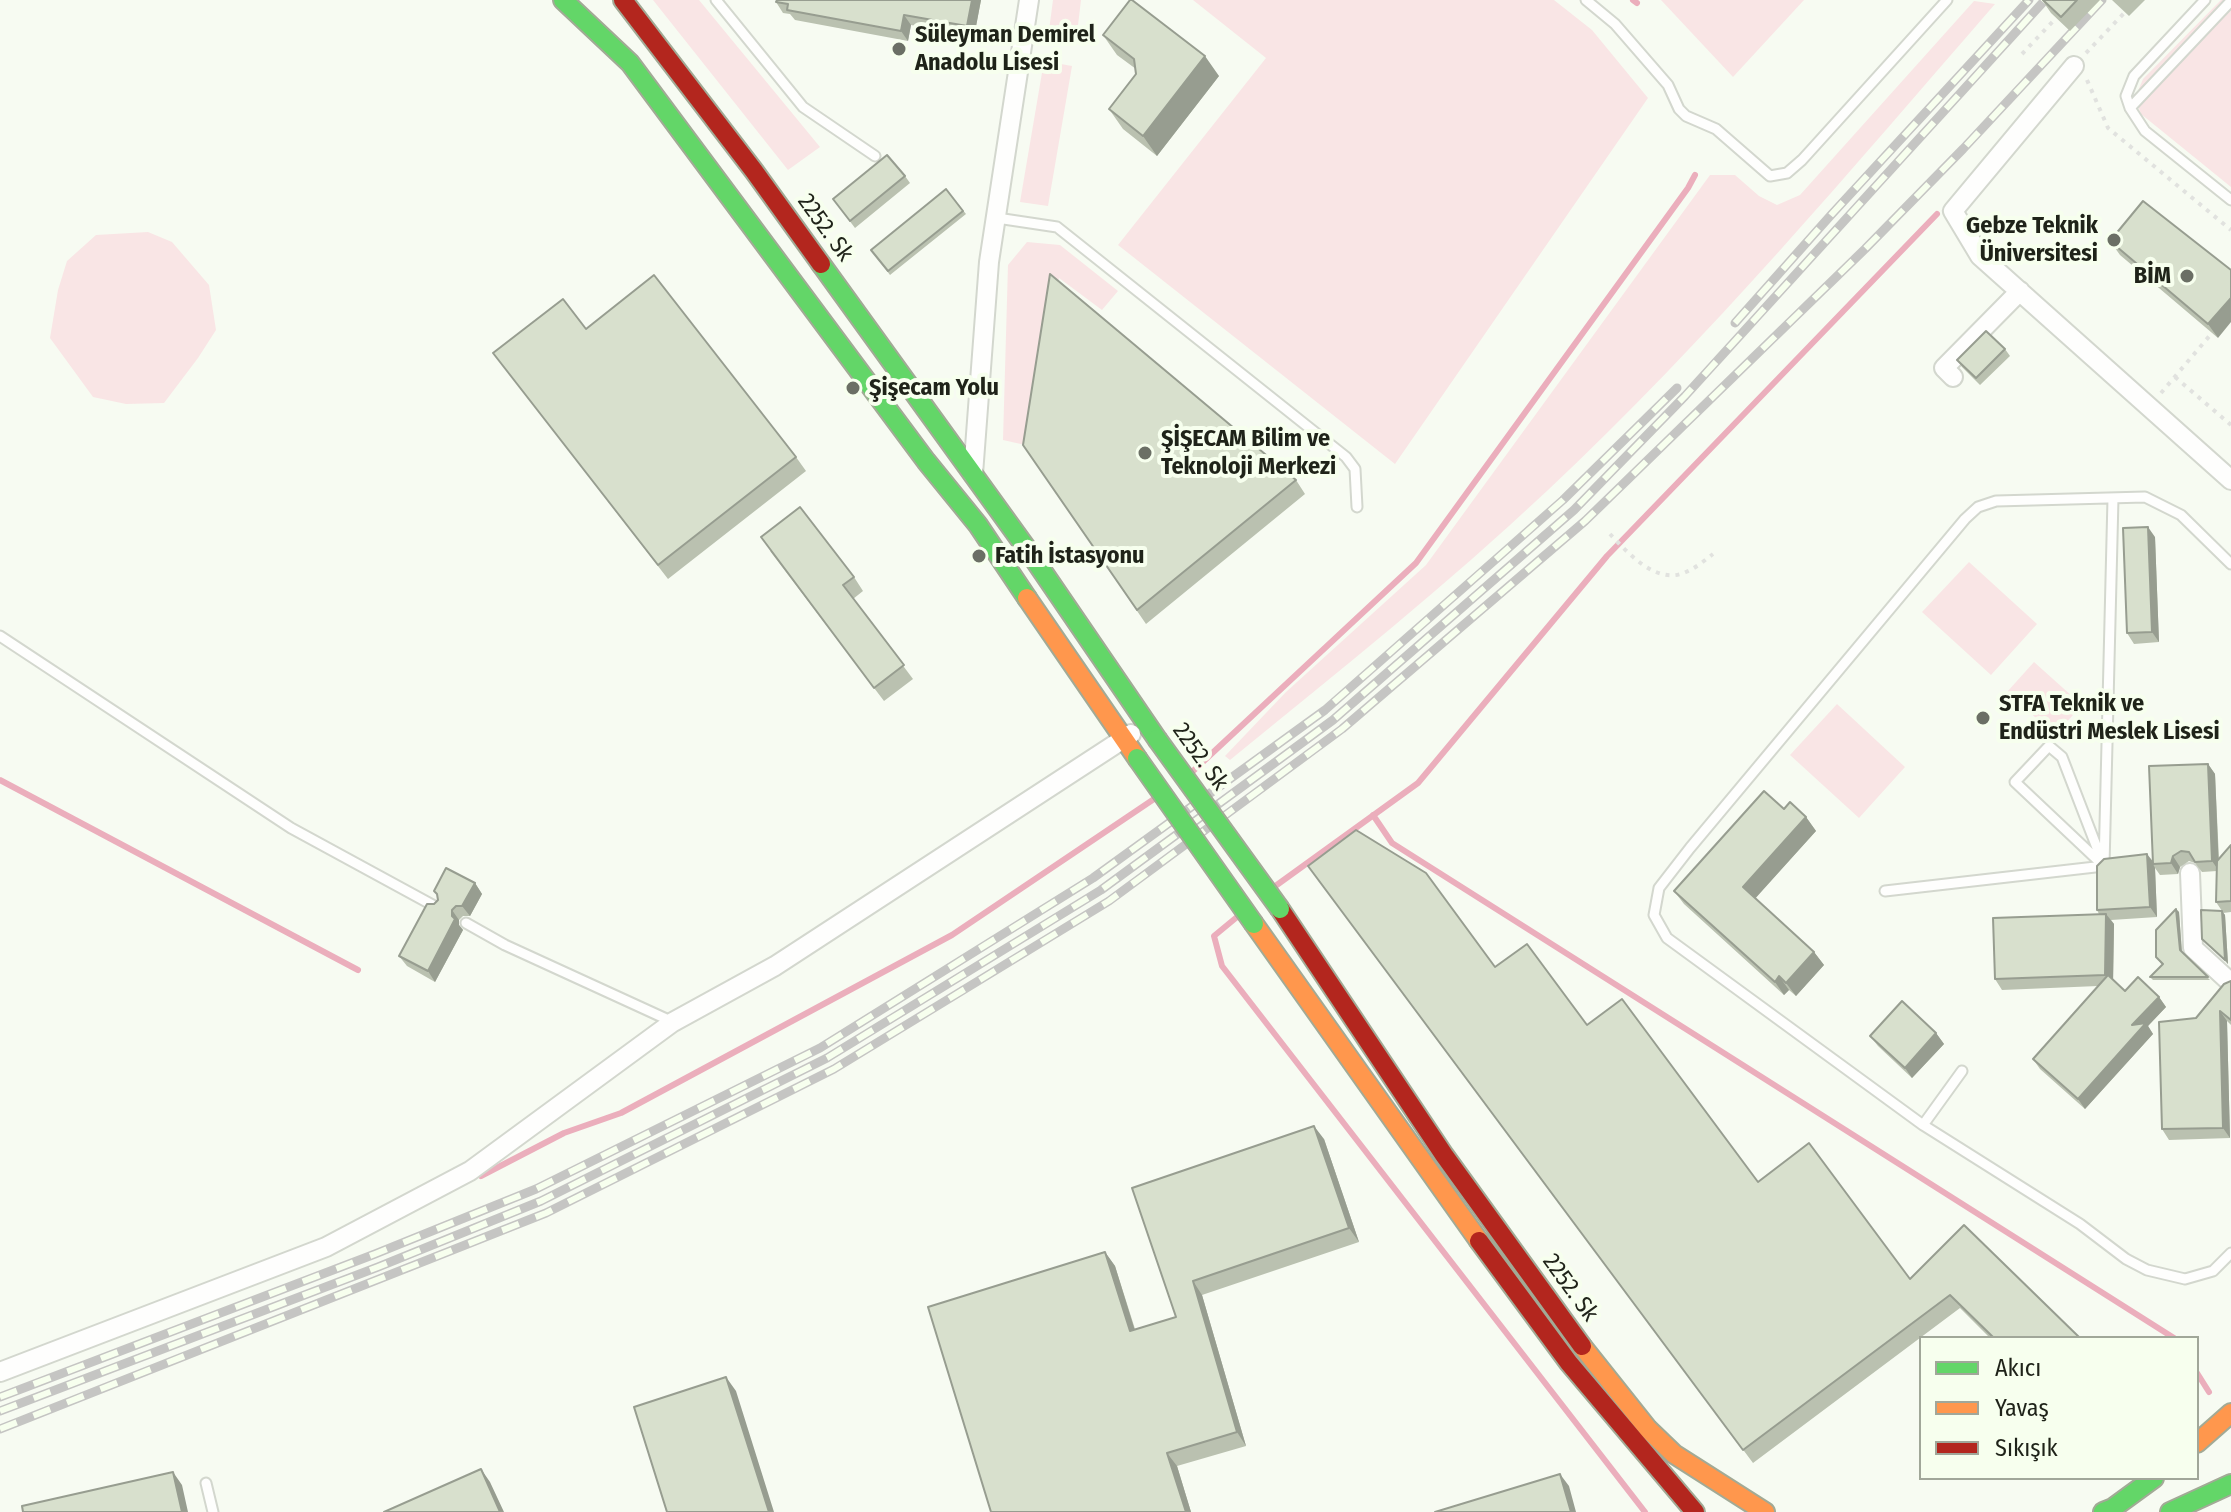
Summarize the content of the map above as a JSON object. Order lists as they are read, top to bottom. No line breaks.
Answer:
{"streets":{"main road":["2252. Sk"]},"places":["Süleyman Demirel Anadolu Lisesi","Gebze Teknik Üniversitesi","BİM","Şişecam Yolu","ŞİŞECAM Bilim ve Teknoloji Merkezi","Fatih İstasyonu","STFA Teknik ve Endüstri Meslek Lisesi"],"legend":["Akıcı","Yavaş","Sıkışık"]}
